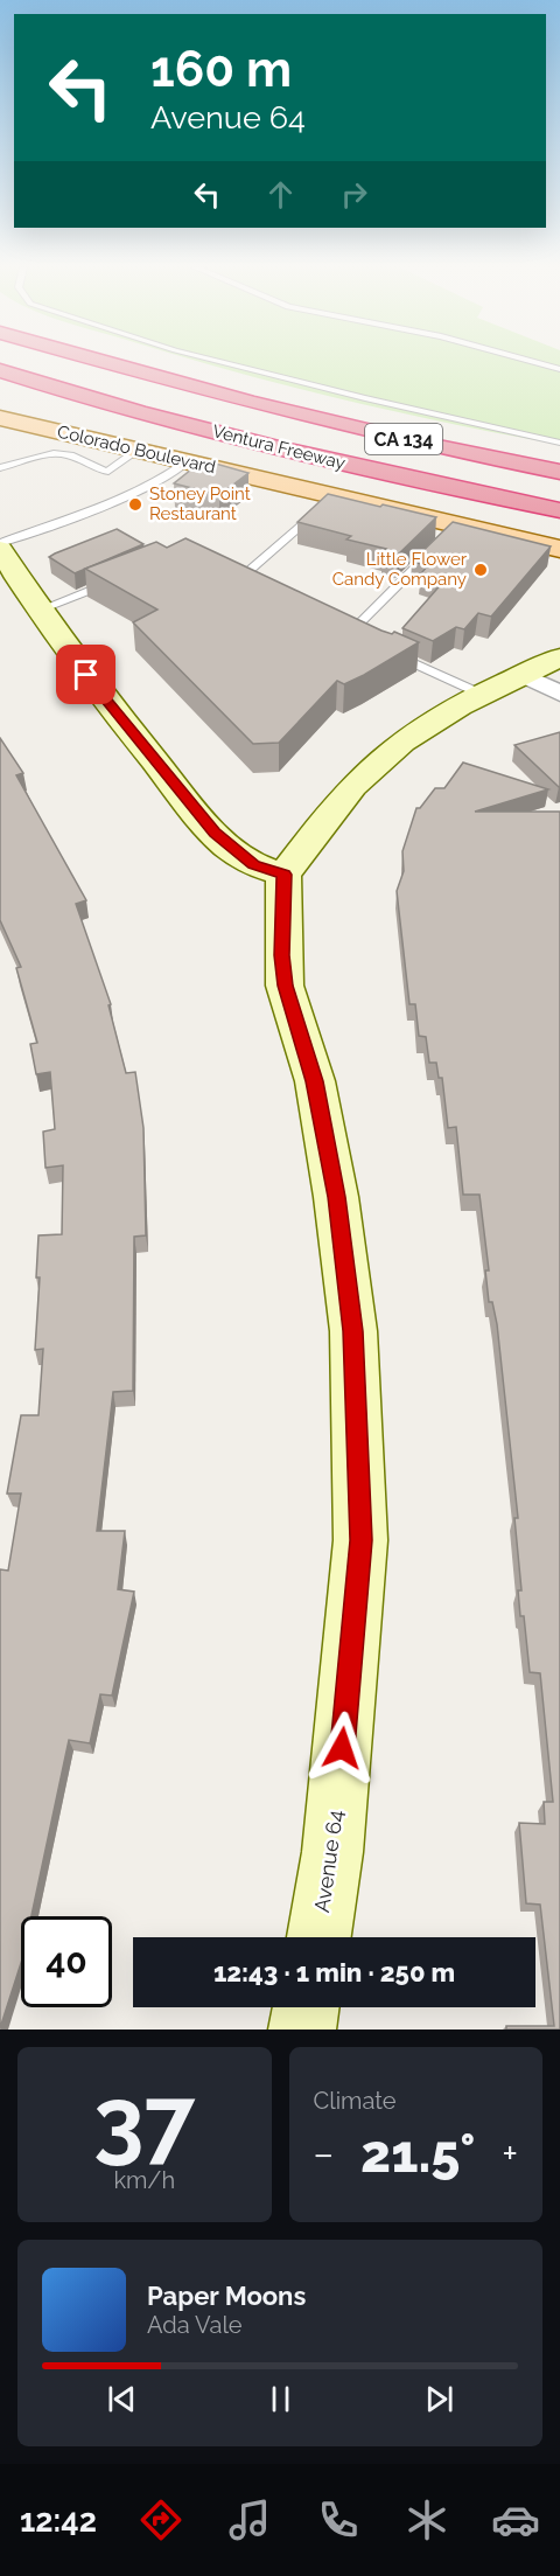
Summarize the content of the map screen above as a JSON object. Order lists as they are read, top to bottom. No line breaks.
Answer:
{"streets":{"highway":["CA 134","Ventura Freeway"],"main road":["Colorado Boulevard"],"street":["Avenue 64"]},"places":["Stoney Point Restaurant","Little Flower Candy Company"],"page":{"turn":["160 m","Avenue 64"],"limit":"40","trip":"12:43 · 1 min · 250 m","tile":[["37","km/h"],"Climate"],"heat":["−","21.5°","+"],"song":["Paper Moons","Ada Vale"],"tabs":"12:42"}}
